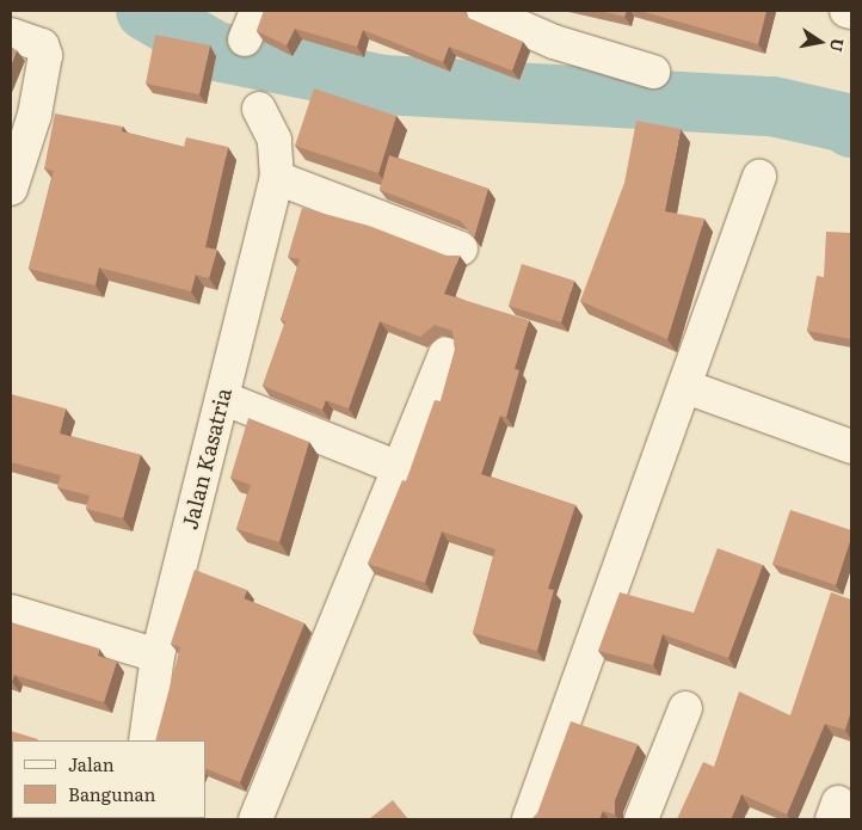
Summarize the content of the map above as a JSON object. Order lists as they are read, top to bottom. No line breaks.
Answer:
{"streets":{"street":["Jalan Kasatria"]},"legend":["Jalan","Bangunan"],"north":"right"}
